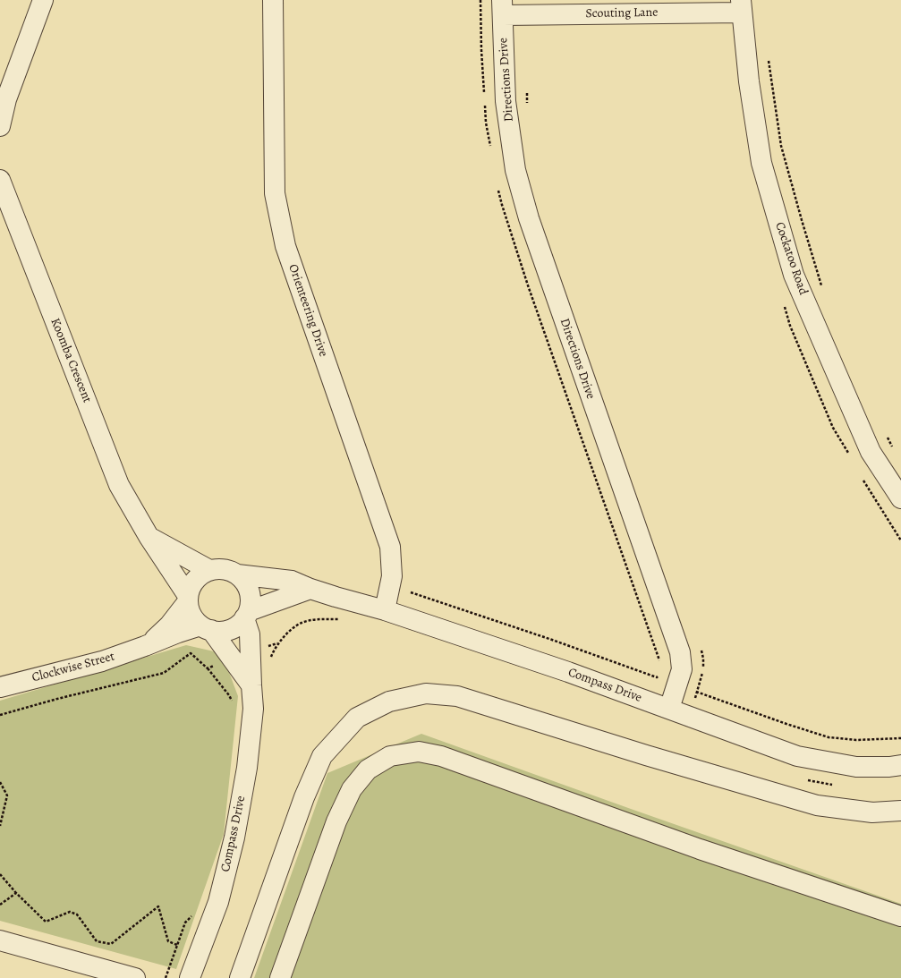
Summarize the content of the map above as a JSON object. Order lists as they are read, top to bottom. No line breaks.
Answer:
{"streets":{"street":["Scouting Lane","Directions Drive","Cockatoo Road","Orienteering Drive","Koomba Crescent","Clockwise Street","Compass Drive"]},"crossings":[["Scouting Lane","Directions Drive"],["Scouting Lane","Cockatoo Road"],["Directions Drive","Compass Drive"],["Orienteering Drive","Compass Drive"],["Koomba Crescent","Clockwise Street"],["Koomba Crescent","Compass Drive"],["Clockwise Street","Compass Drive"]]}
